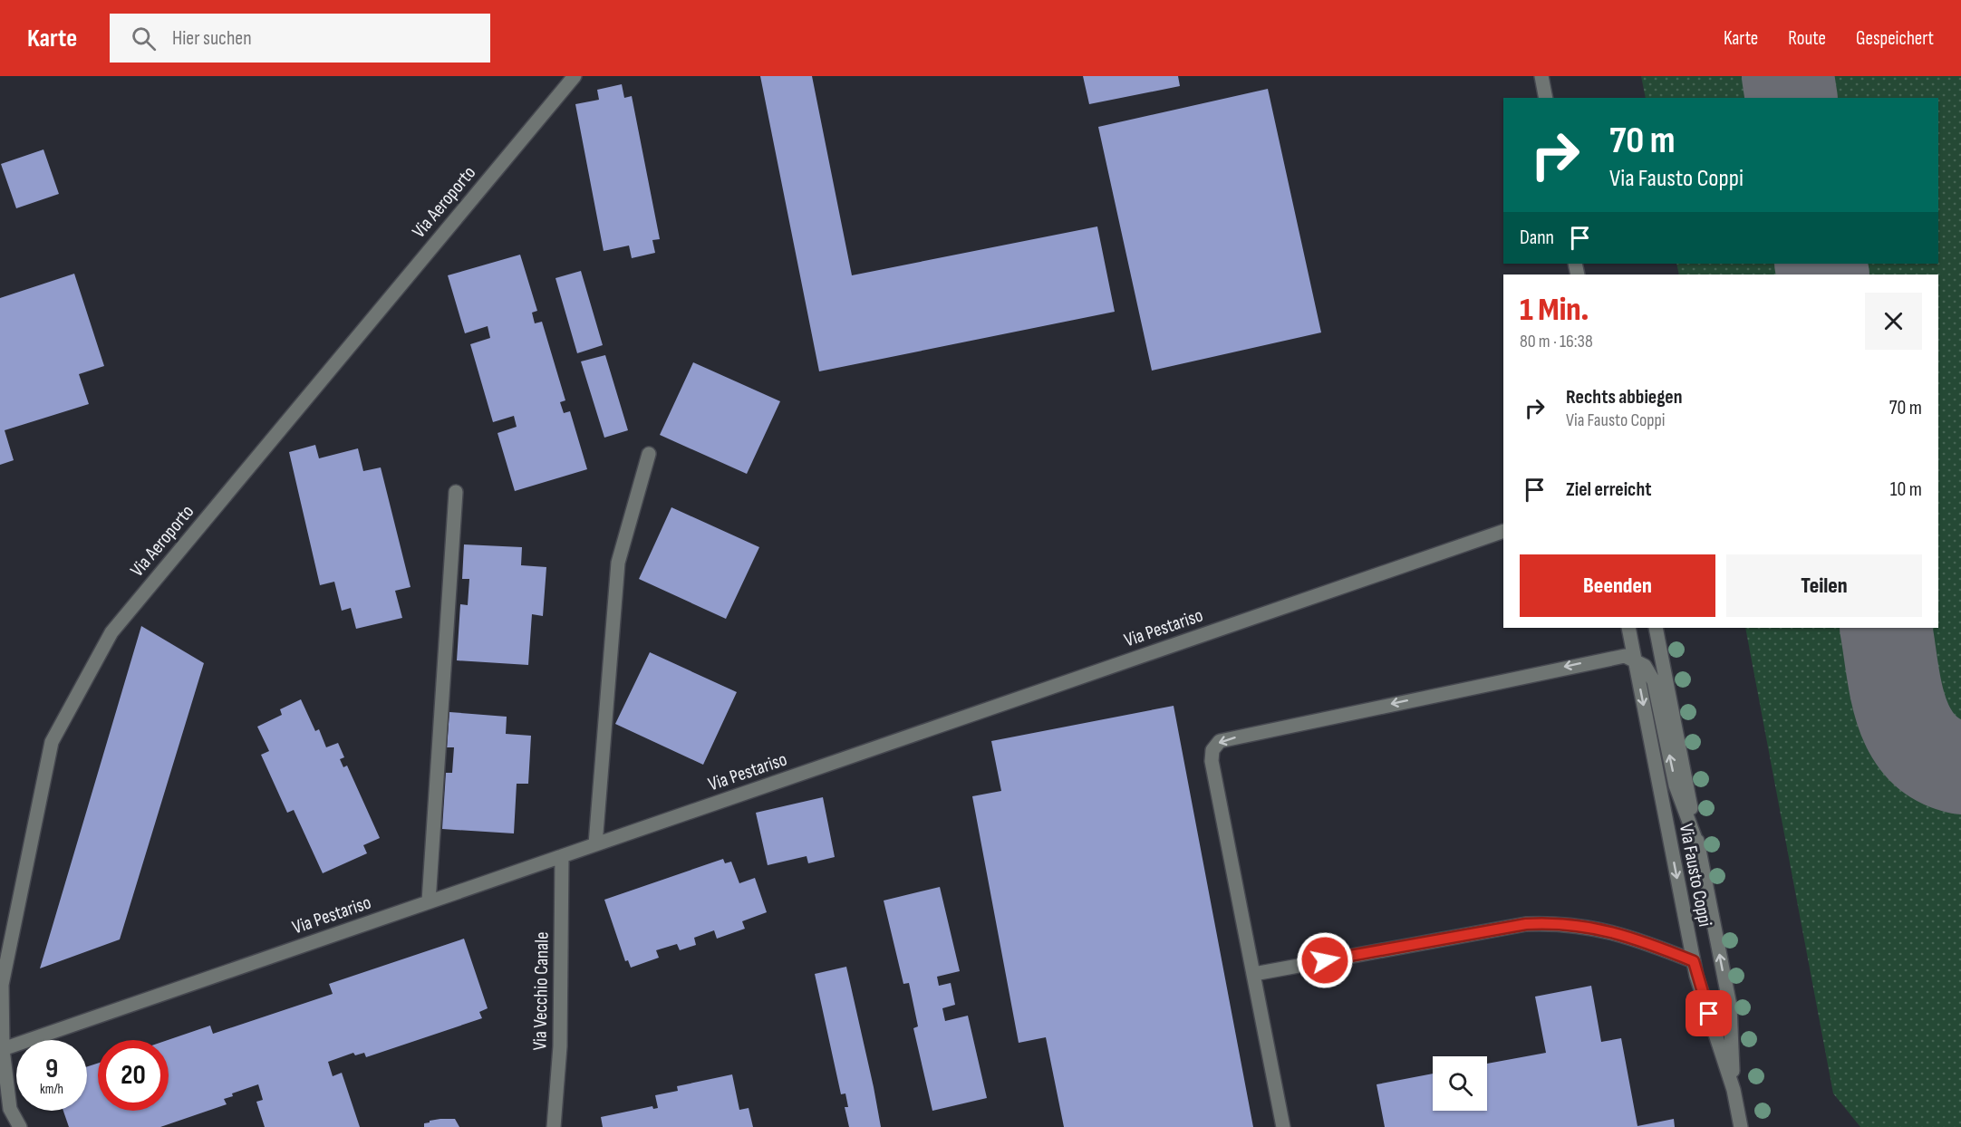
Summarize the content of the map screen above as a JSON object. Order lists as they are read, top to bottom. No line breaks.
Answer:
{"streets":{"street":["Via Aeroporto","Via Pestariso","Via Fausto Coppi","Via Vecchio Canale"]},"crossings":[["Via Aeroporto","Via Pestariso"],["Via Pestariso","Via Vecchio Canale"]],"page":{"header":"Karte","search":"Hier suchen","nav":["Karte","Route","Gespeichert"],"turn":["70 m","Via Fausto Coppi"],"then":"Dann","heading":["1 Min.","80 m · 16:38"],"list":[{"name":"Rechts abbiegen","note":"Via Fausto Coppi","value":"70 m"},{"name":"Ziel erreicht","value":"10 m"}],"buttons":["Beenden","Teilen"],"speed":"9 km/h","limit":"20"}}
